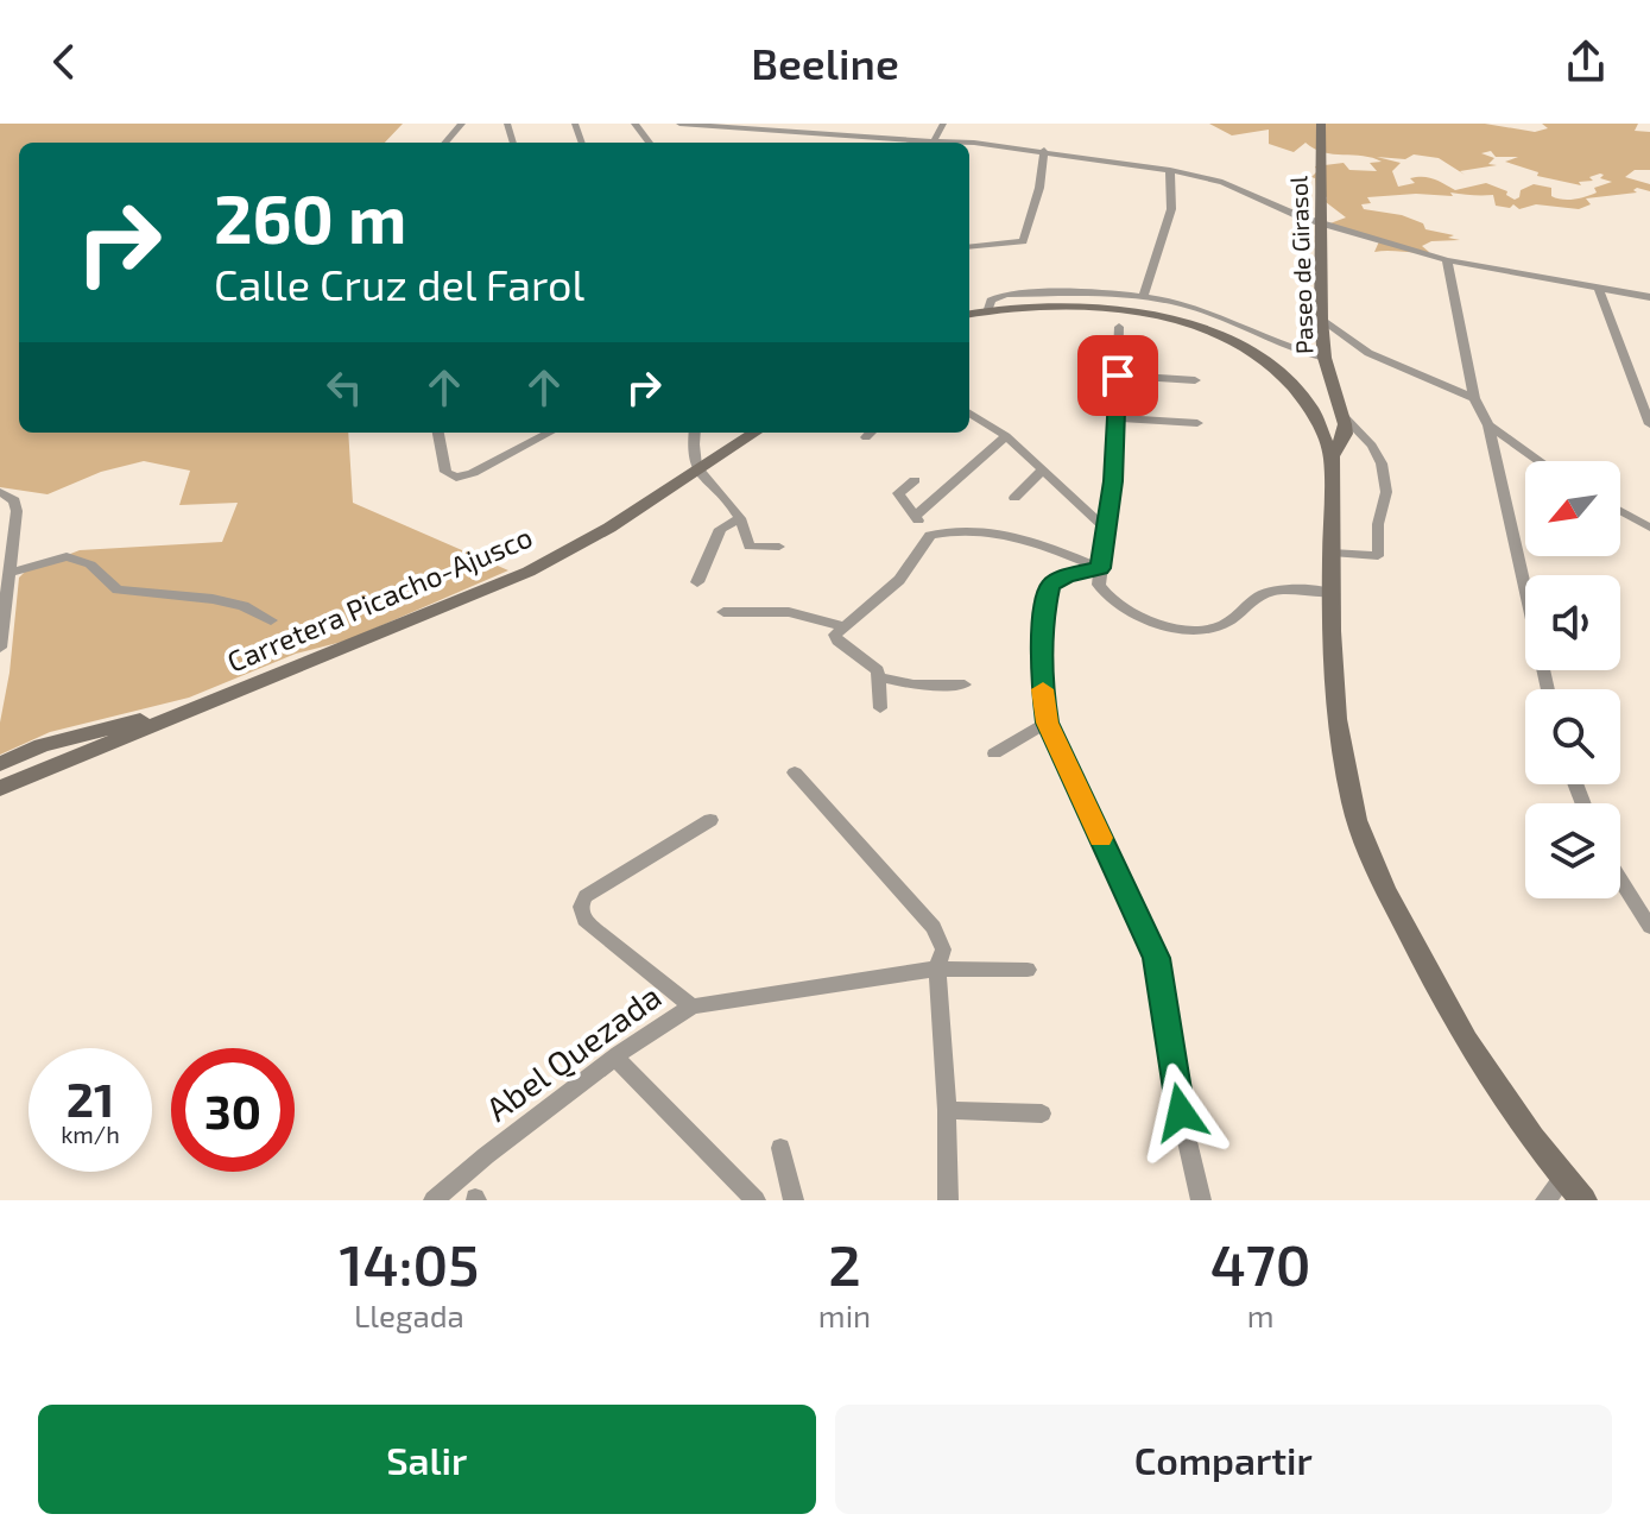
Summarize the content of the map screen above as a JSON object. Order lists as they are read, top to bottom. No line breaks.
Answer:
{"streets":{"main road":["Paseo de Girasol","Carretera Picacho-Ajusco"],"street":["Abel Quezada"]},"north":"bottom left","page":{"header":"Beeline","turn":["260 m","Calle Cruz del Farol"],"speed":"21 km/h","limit":"30","eta":["14:05","Llegada","2","min","470","m"],"buttons":["Salir","Compartir"]}}
